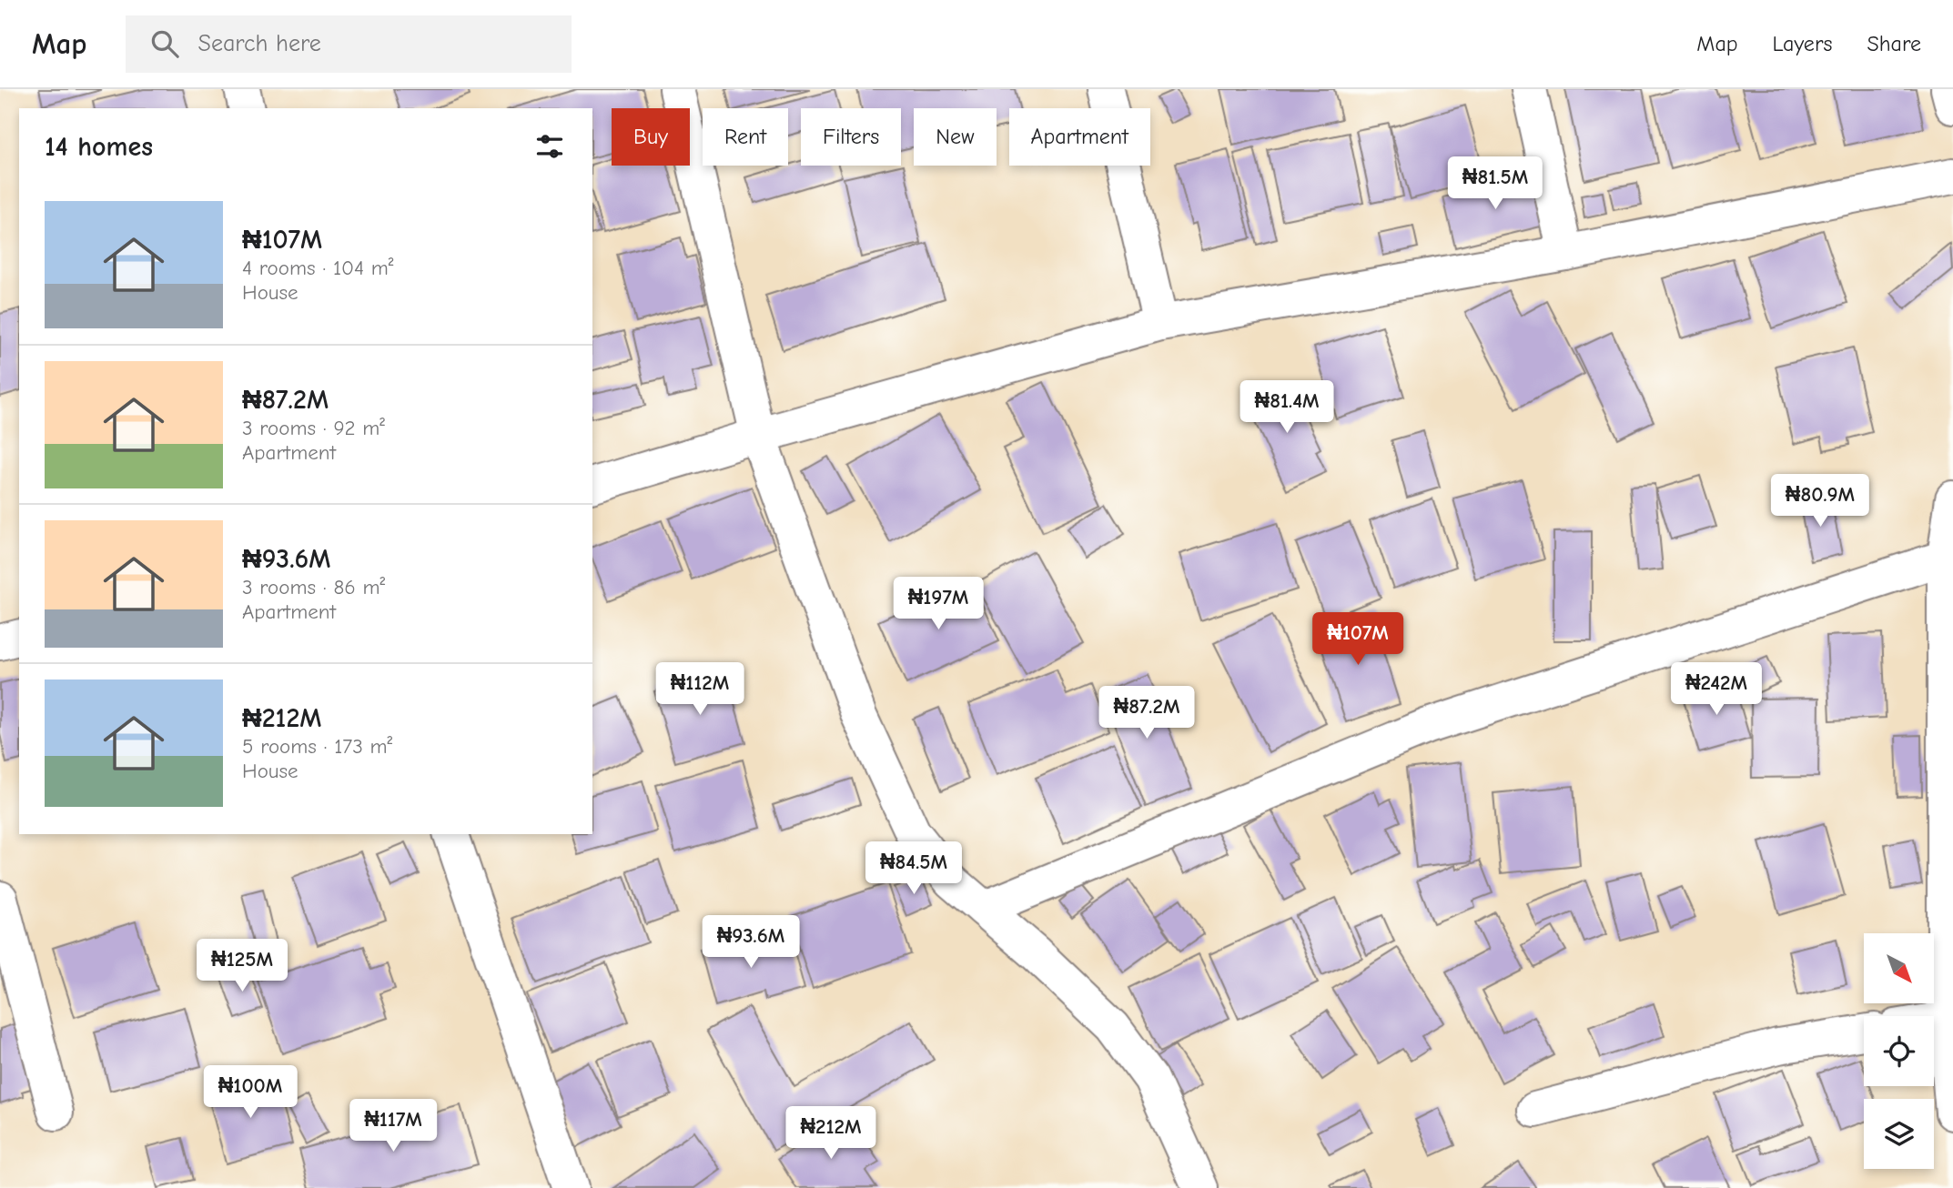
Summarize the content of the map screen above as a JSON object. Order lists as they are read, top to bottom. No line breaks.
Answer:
{"north":"bottom right","page":{"header":"Map","search":"Search here","nav":["Map","Layers","Share"],"chip":["Buy","Rent","Filters","New","Apartment"],"heading":"14 homes","price":["₦81.5M","₦81.4M","₦80.9M","₦197M","₦107M","₦112M","₦242M","₦87.2M","₦84.5M","₦93.6M","₦125M","₦100M","₦117M","₦212M"],"list":[{"name":"₦107M","note":"4 rooms · 104 m² · House"},{"name":"₦87.2M","note":"3 rooms · 92 m² · Apartment"},{"name":"₦93.6M","note":"3 rooms · 86 m² · Apartment"},{"name":"₦212M","note":"5 rooms · 173 m² · House"}]}}
